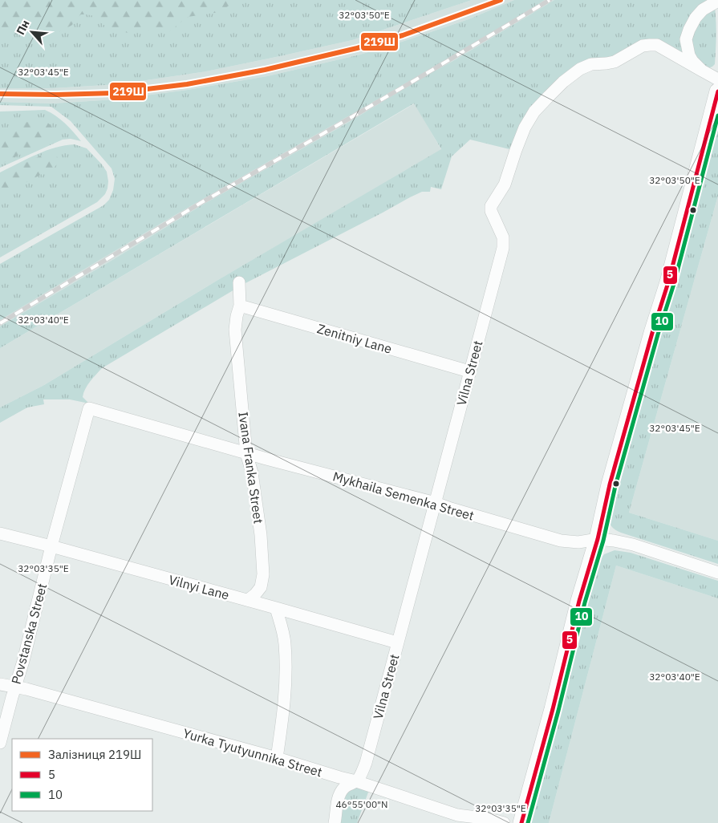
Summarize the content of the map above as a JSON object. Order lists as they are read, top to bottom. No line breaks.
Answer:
{"streets":{"street":["Zenitniy Lane","Vilna Street","Ivana Franka Street","Mykhaila Semenka Street","Vilnyi Lane","Povstanska Street","Yurka Tyutyunnika Street"]},"crossings":[["Zenitniy Lane","Vilna Street"],["Zenitniy Lane","Ivana Franka Street"],["Vilna Street","Mykhaila Semenka Street"],["Vilna Street","Vilnyi Lane"],["Vilna Street","Yurka Tyutyunnika Street"],["Ivana Franka Street","Mykhaila Semenka Street"],["Ivana Franka Street","Vilnyi Lane"],["Mykhaila Semenka Street","Povstanska Street"],["Vilnyi Lane","Povstanska Street"],["Povstanska Street","Yurka Tyutyunnika Street"]],"lines":["rail line 219Ш","transit line 5","transit line 10"],"legend":["Залізниця 219Ш","5","10"],"north":"top left","coordinates":["32°03'50\"E","32°03'45\"E","32°03'40\"E","32°03'35\"E","46°55'00\"N"]}
